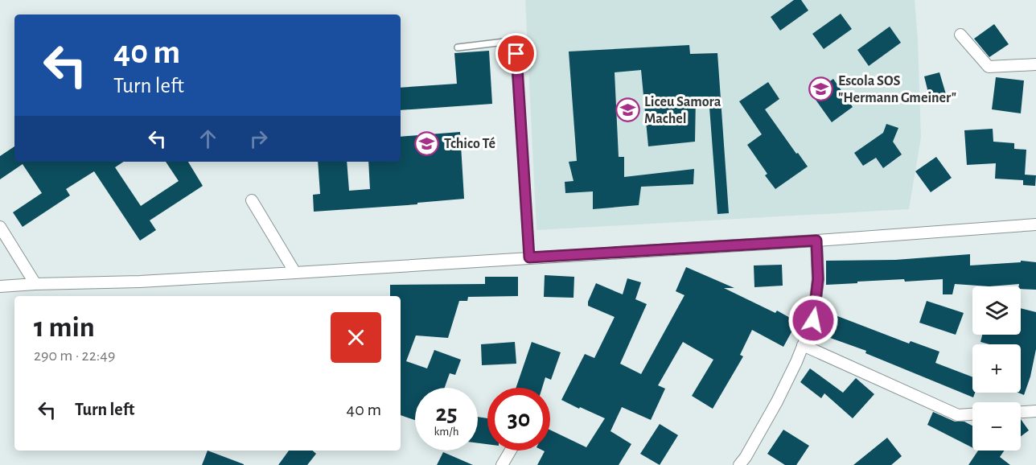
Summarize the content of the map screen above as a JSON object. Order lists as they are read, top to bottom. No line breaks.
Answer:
{"places":{"school or university":["Escola SOS \"Hermann Gmeiner\"","Liceu Samora Machel","Tchico Té"]},"page":{"turn":["40 m","Turn left"],"map_buttons":["+","−"],"heading":["1 min","290 m · 22:49"],"list":[{"name":"Turn left","value":"40 m"}],"speed":"25 km/h","limit":"30"}}
